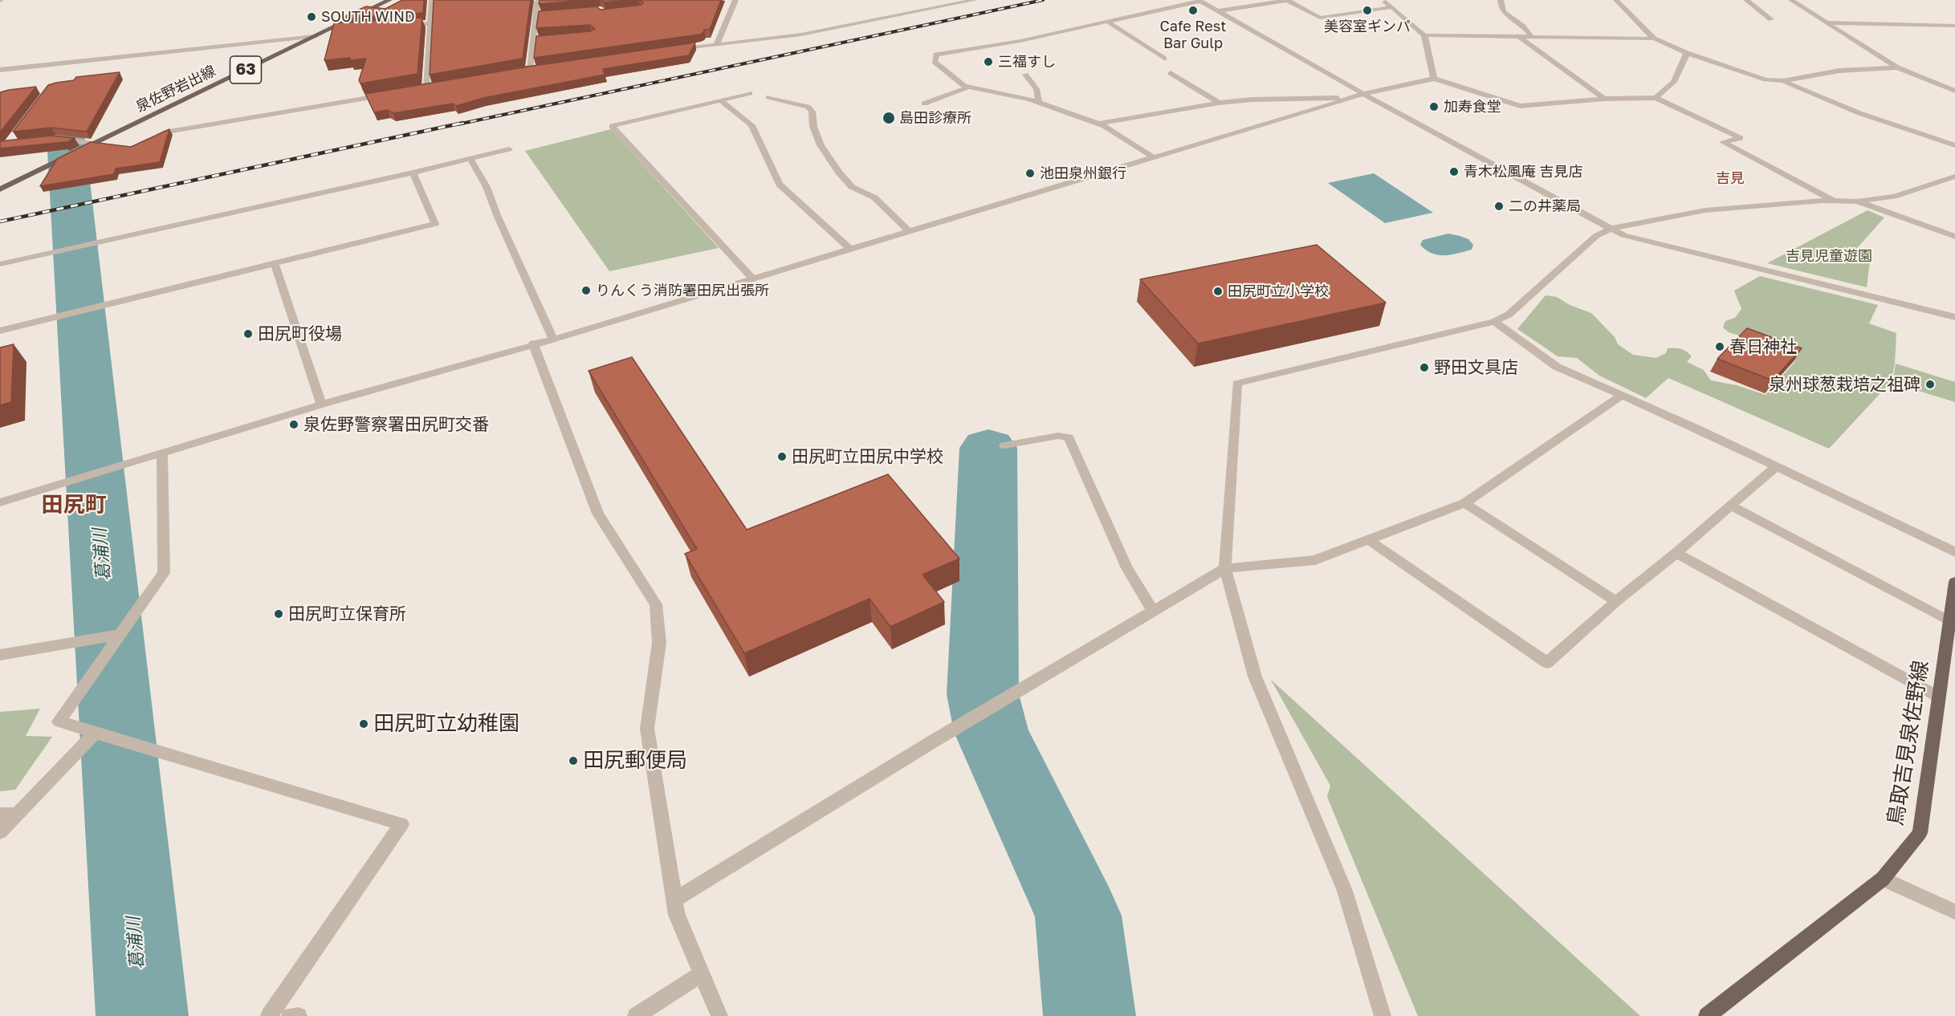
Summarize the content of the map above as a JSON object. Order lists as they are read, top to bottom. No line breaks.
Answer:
{"streets":{"main road":["63","泉佐野岩出線","鳥取吉見泉佐野線"]},"districts":["吉見","田尻町"],"water":["葛浦川"],"parks":["吉見児童遊園"],"places":["Cafe Rest Bar Gulp","美容室ギンパ","SOUTH WIND","三福すし","加寿食堂","島田診療所","青木松風庵 吉見店","池田泉州銀行","二の井薬局","りんくう消防署田尻出張所","田尻町立小学校","田尻町役場","春日神社","野田文具店","泉州球葱栽培之祖碑","泉佐野警察署田尻町交番","田尻町立田尻中学校","田尻町立保育所","田尻町立幼稚園","田尻郵便局"]}
